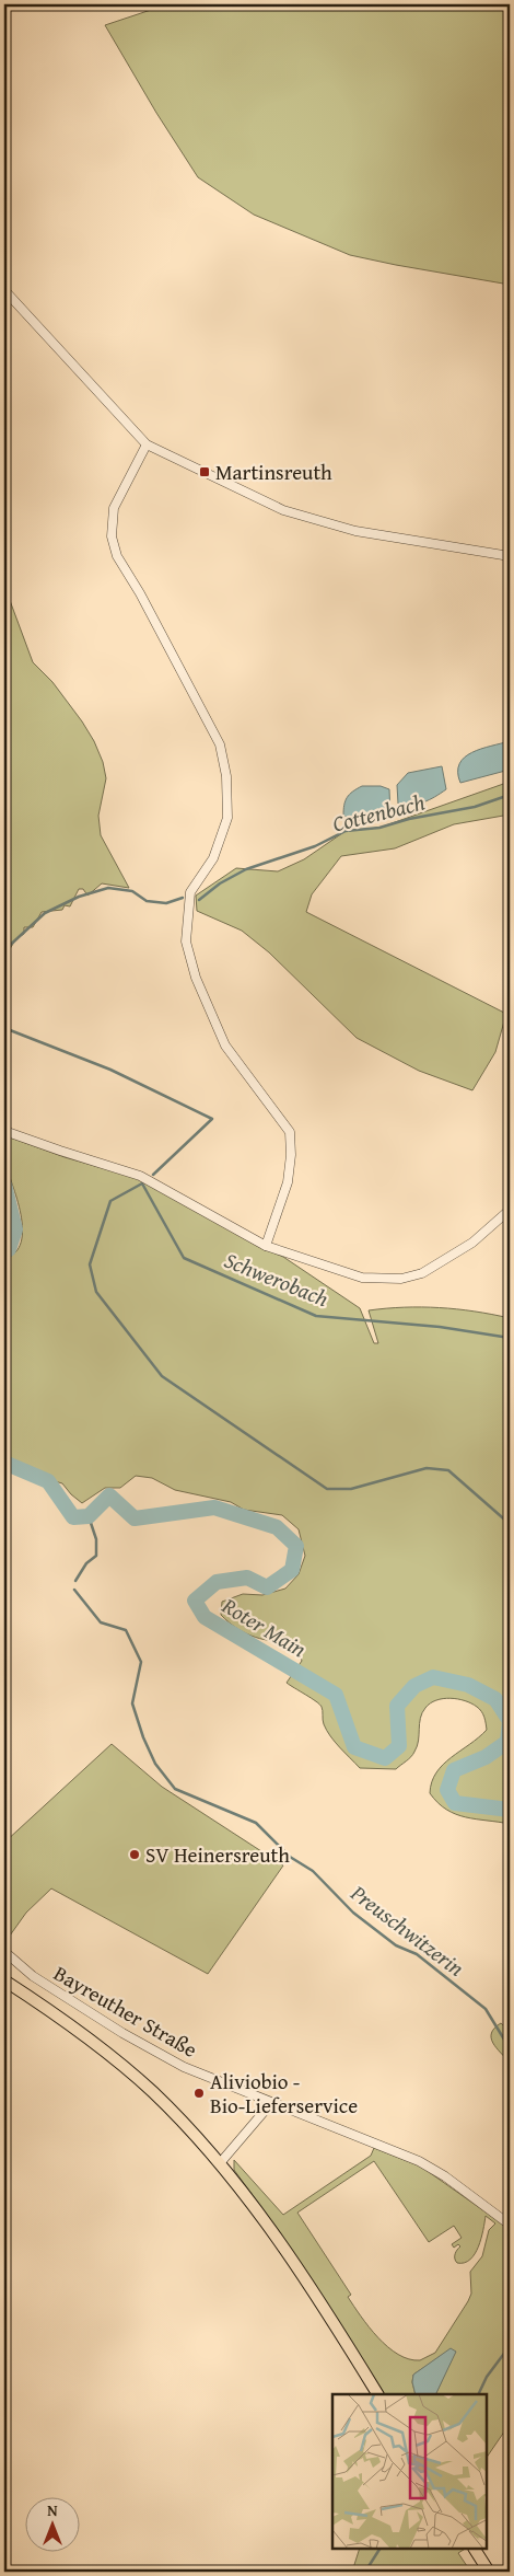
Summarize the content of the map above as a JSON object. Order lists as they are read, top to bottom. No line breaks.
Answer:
{"streets":{"street":["Bayreuther Straße"]},"water":["Cottenbach","Schwerobach","Roter Main","Preuschwitzerin"],"places":{"transit":["Martinsreuth"],"other":["SV Heinersreuth","Aliviobio - Bio-Lieferservice"]},"north":"top"}
